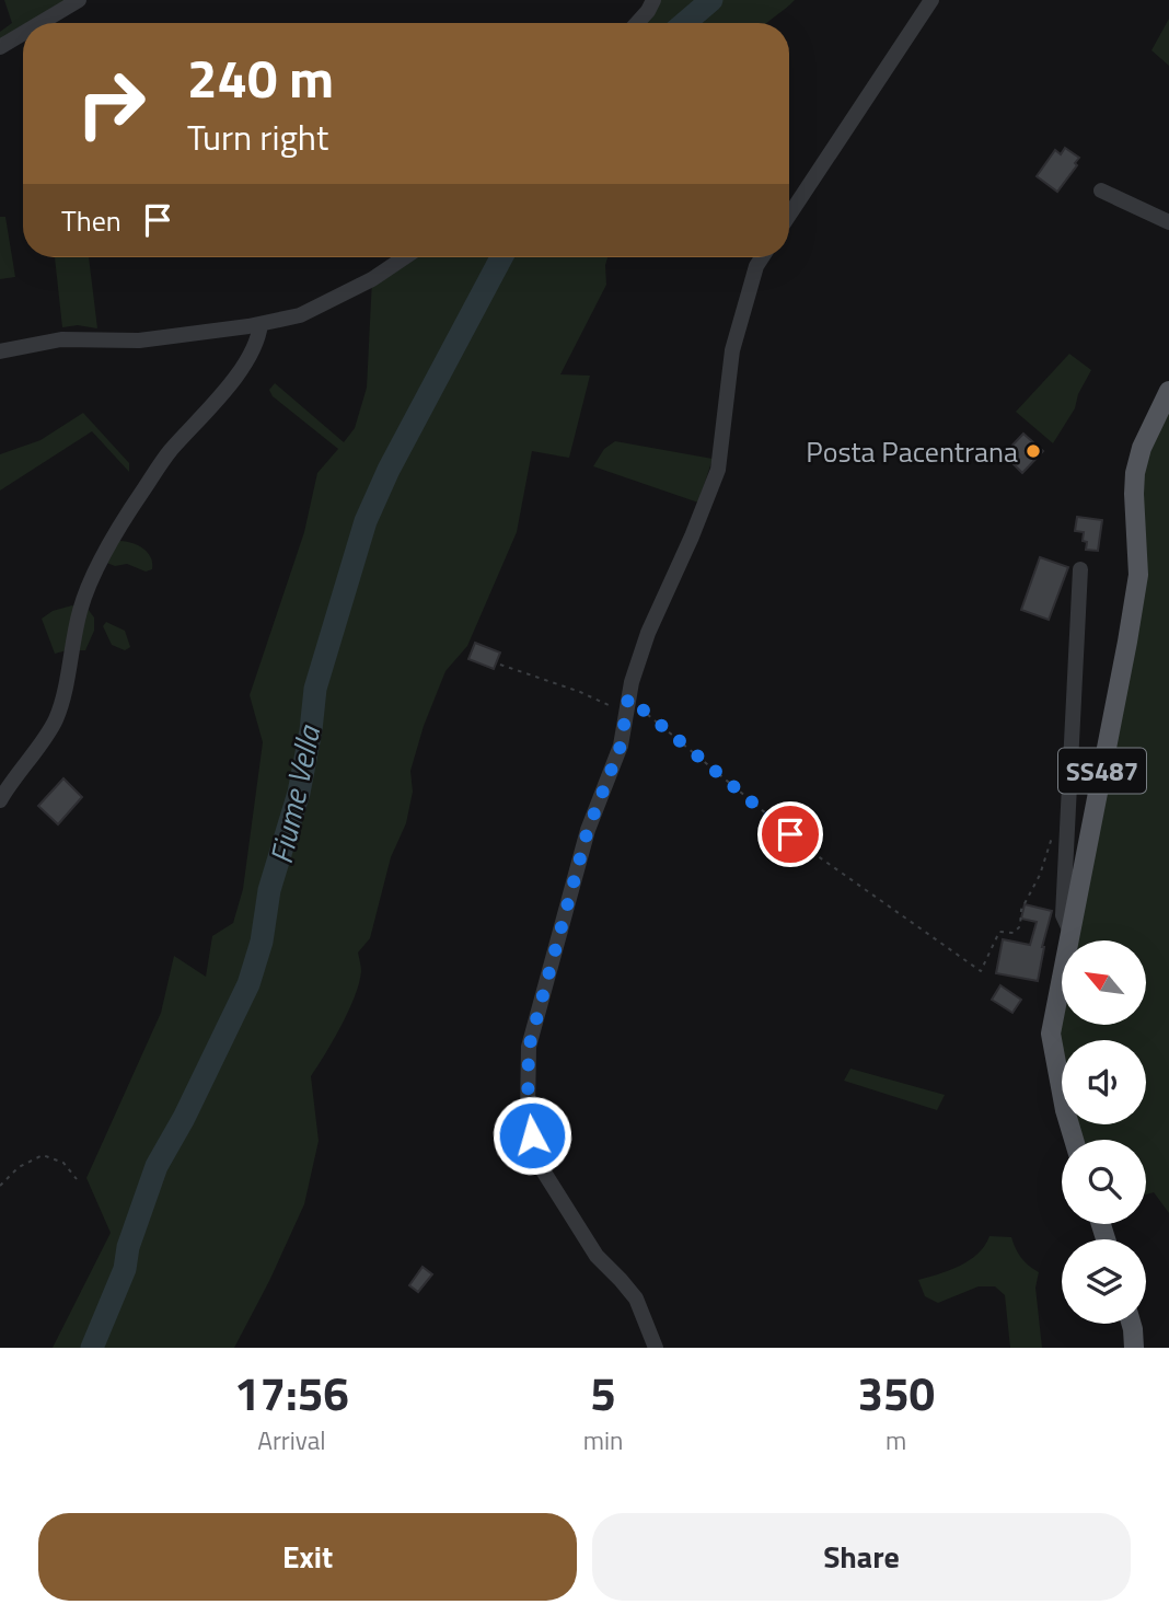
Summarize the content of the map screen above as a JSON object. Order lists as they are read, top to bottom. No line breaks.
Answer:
{"streets":{"main road":["SS487"]},"water":["Fiume Vella"],"places":["Posta Pacentrana"],"north":"top left","page":{"turn":["240 m","Turn right"],"then":"Then","eta":["17:56","Arrival","5","min","350","m"],"buttons":["Exit","Share"]}}
